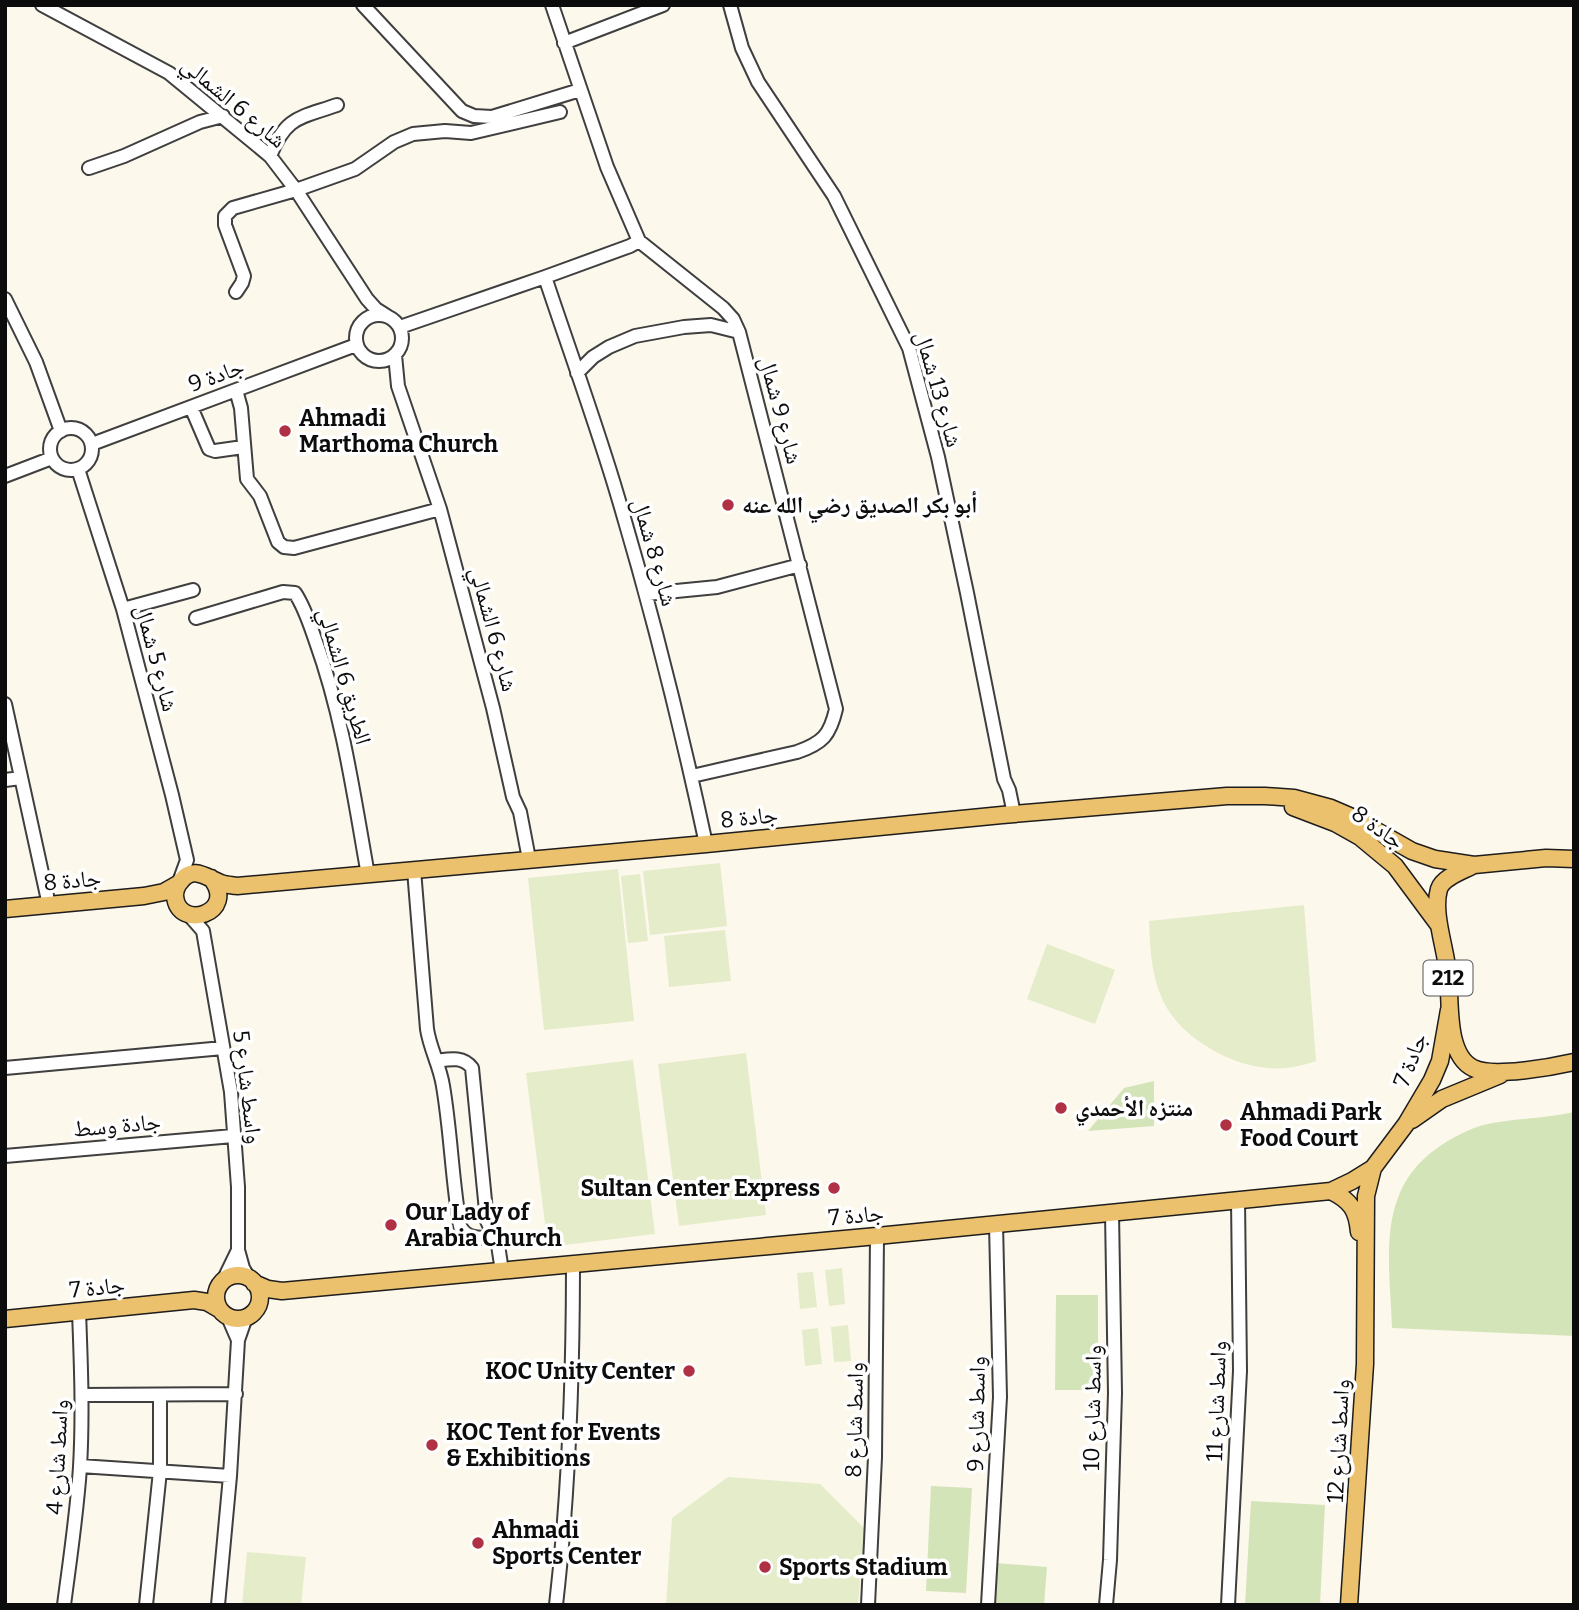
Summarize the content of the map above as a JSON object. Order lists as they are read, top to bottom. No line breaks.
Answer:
{"streets":{"main road":["جادة 8","212","جادة 7","واسط شارع 12"],"street":["شارع 6 الشمالي","جادة 9","شارع 13 شمال","شارع 9 شمال","شارع 8 شمال","شارع 5 شمال","الطريق 6 الشمالي","واسط شارع 5","جادة وسط","واسط شارع 11","واسط شارع 10","واسط شارع 9","واسط شارع 8","واسط شارع 4"]},"crossings":[["شارع 6 الشمالي","جادة 9"],["شارع 6 الشمالي","جادة 8"],["جادة 9","شارع 5 شمال"],["شارع 13 شمال","جادة 8"],["شارع 9 شمال","شارع 8 شمال"],["شارع 8 شمال","جادة 8"],["الطريق 6 الشمالي","جادة 8"],["جادة 8","212"],["212","جادة 7"],["جادة 7","واسط شارع 5"],["جادة 7","واسط شارع 11"],["جادة 7","واسط شارع 10"],["جادة 7","واسط شارع 9"],["جادة 7","واسط شارع 8"],["جادة 7","واسط شارع 12"],["جادة 7","واسط شارع 4"],["واسط شارع 5","جادة وسط"]],"places":["Ahmadi Marthoma Church","أبو بكر الصديق رضي الله عنه","منتزه الأحمدي","Ahmadi Park Food Court","Sultan Center Express","Our Lady of Arabia Church","KOC Unity Center","KOC Tent for Events & Exhibitions","Ahmadi Sports Center","Sports Stadium"]}
